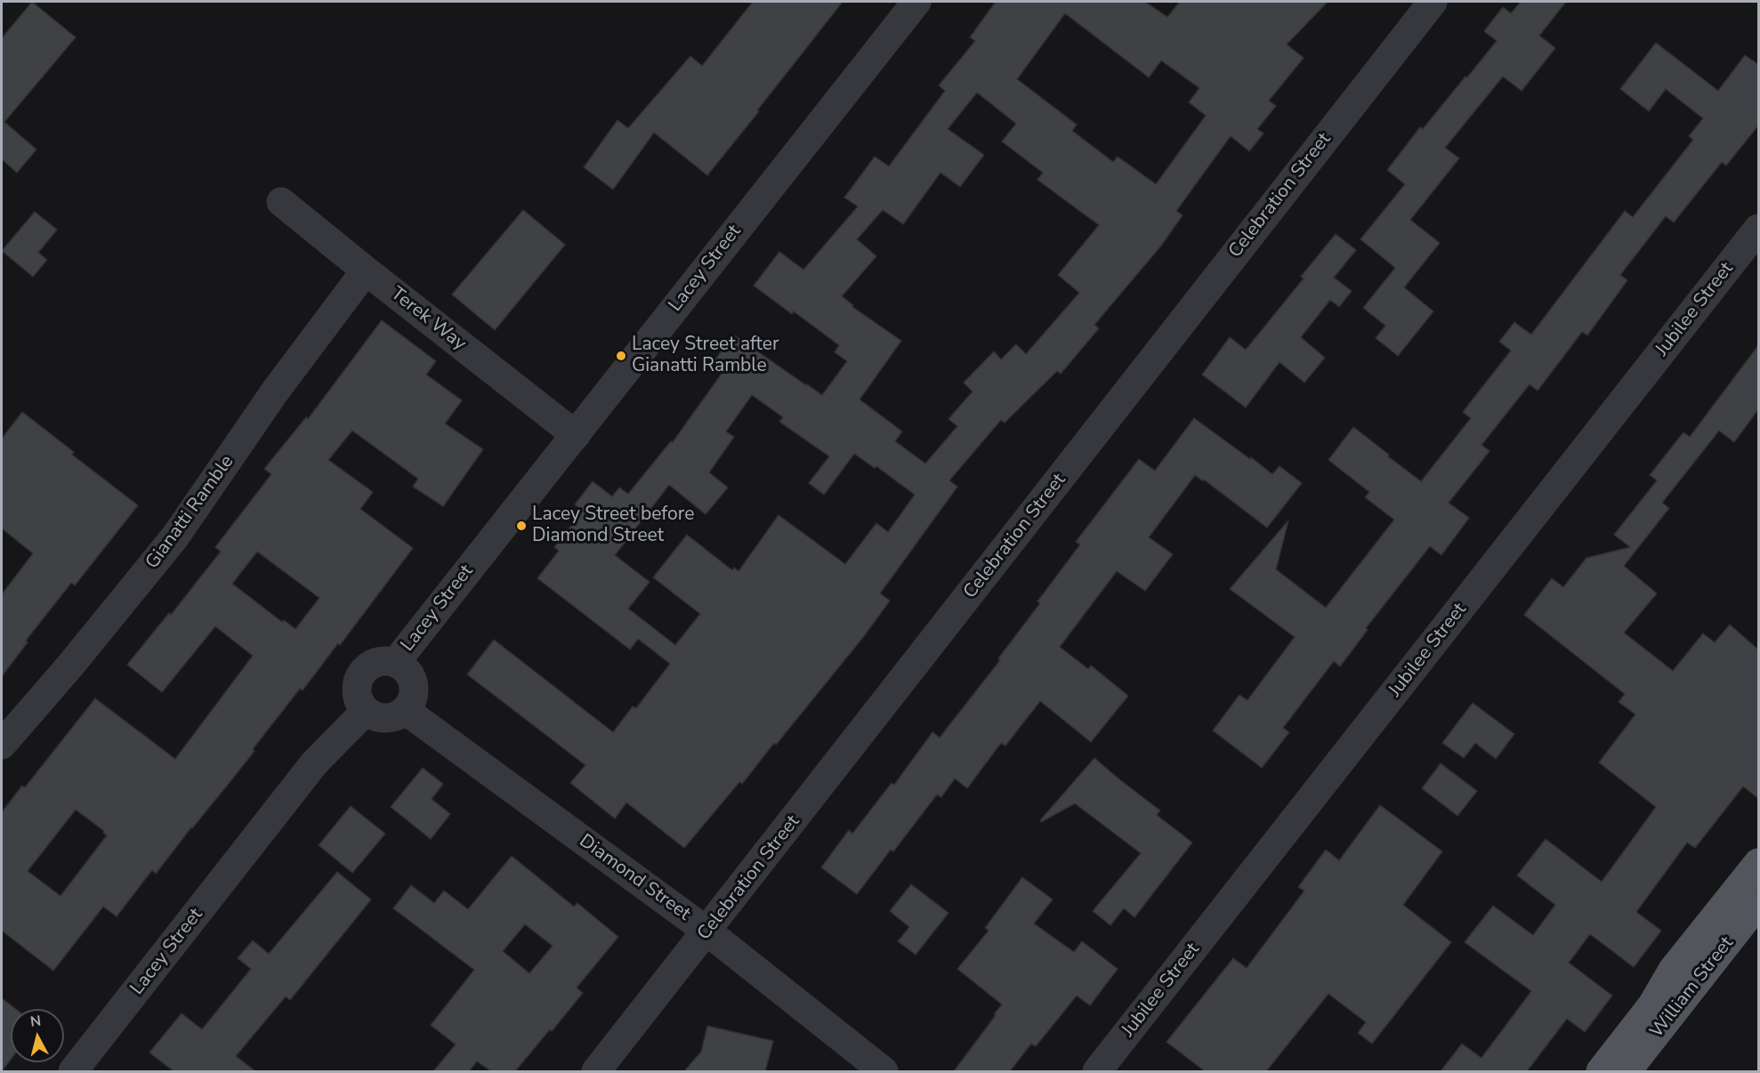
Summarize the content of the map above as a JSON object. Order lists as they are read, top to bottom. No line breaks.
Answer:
{"streets":{"main road":["William Street"],"street":["Celebration Street","Lacey Street","Jubilee Street","Terek Way","Gianatti Ramble","Diamond Street"]},"crossings":[["Celebration Street","Diamond Street"],["Lacey Street","Terek Way"],["Lacey Street","Diamond Street"],["Terek Way","Gianatti Ramble"]],"places":["Lacey Street after Gianatti Ramble","Lacey Street before Diamond Street"],"north":"top"}
